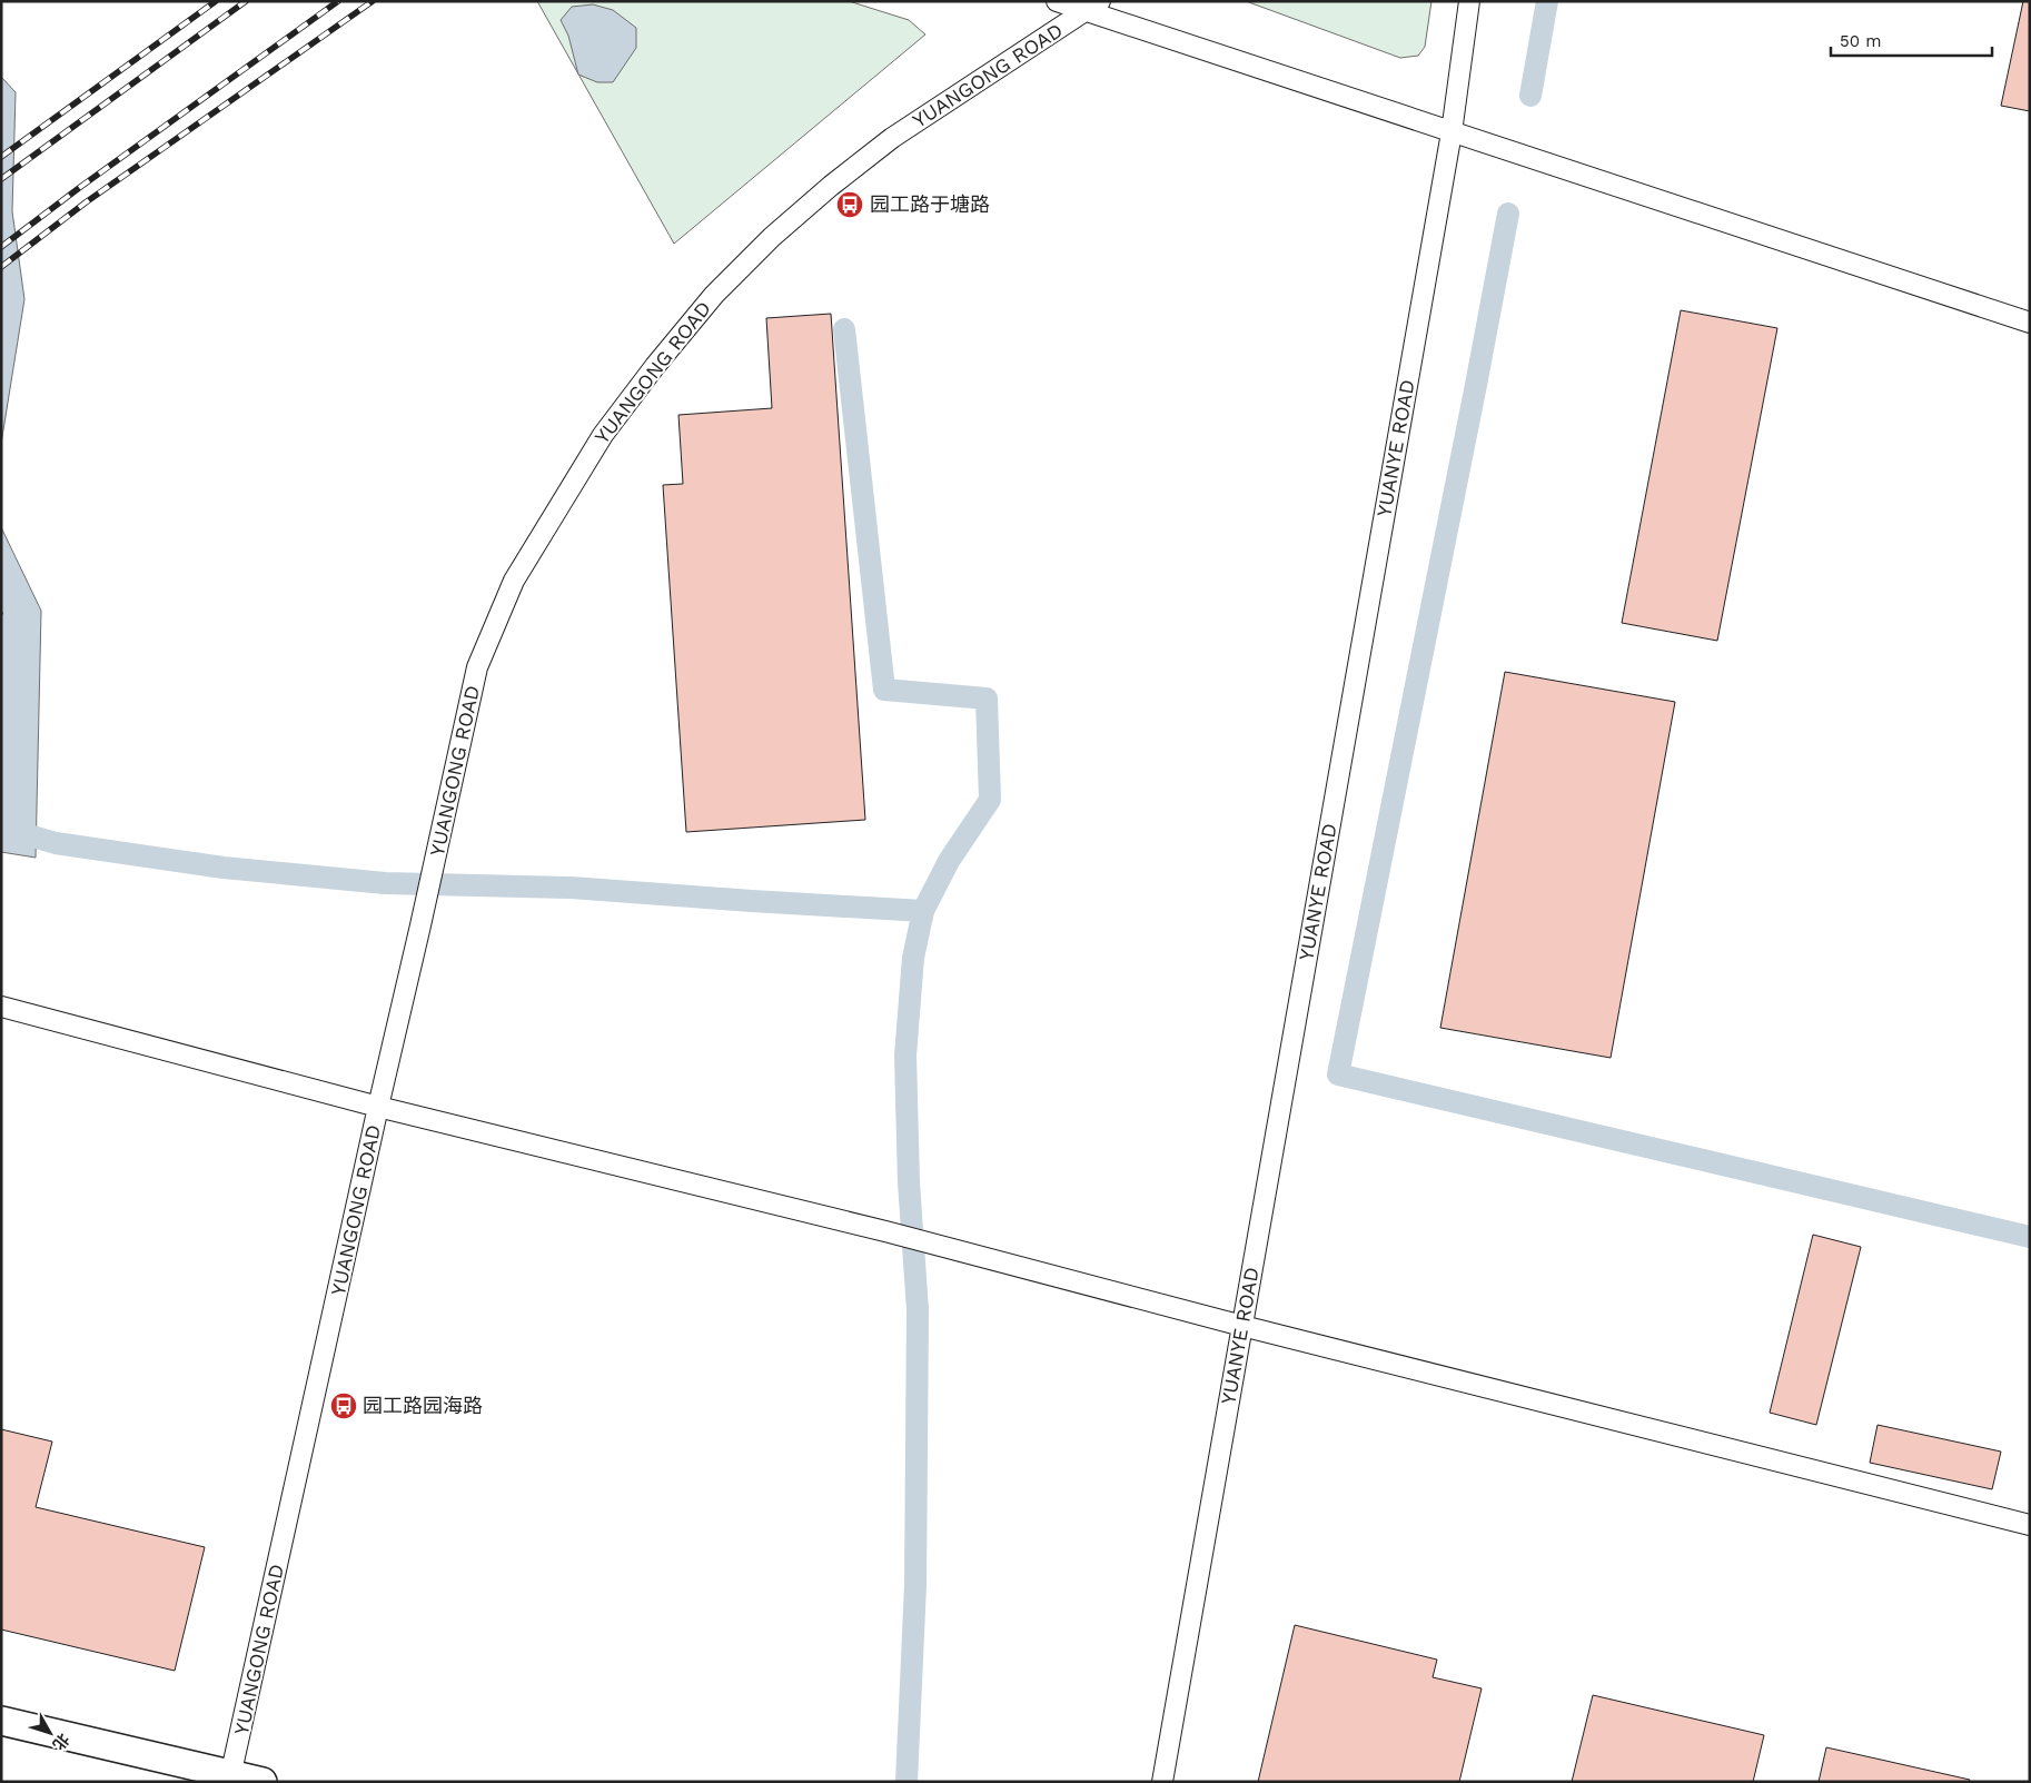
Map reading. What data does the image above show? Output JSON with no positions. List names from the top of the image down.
{
  "streets": {
    "street": ["YUANGONG ROAD", "YUANYE ROAD"]
  },
  "places": {
    "bus stop": ["园工路于塘路", "园工路园海路"]
  },
  "scale_bar": "50 m",
  "north": "bottom right"
}
